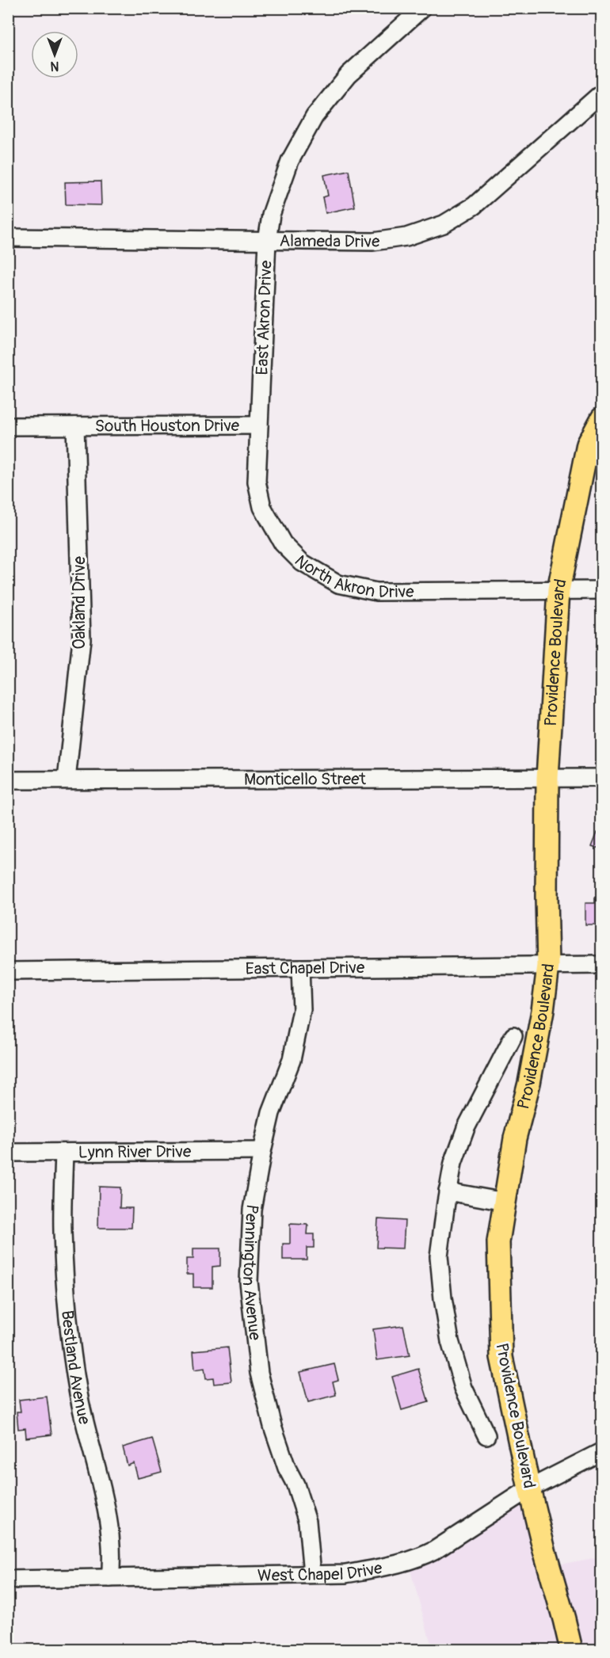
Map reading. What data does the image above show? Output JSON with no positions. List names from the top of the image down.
{
  "streets": {
    "main road": ["Providence Boulevard"],
    "street": [
      "Alameda Drive",
      "East Akron Drive",
      "South Houston Drive",
      "North Akron Drive",
      "Oakland Drive",
      "Monticello Street",
      "East Chapel Drive",
      "Lynn River Drive",
      "Pennington Avenue",
      "Bestland Avenue",
      "West Chapel Drive"
    ]
  },
  "crossings": [
    ["Alameda Drive", "East Akron Drive"],
    ["East Akron Drive", "South Houston Drive"],
    ["East Akron Drive", "North Akron Drive"],
    ["South Houston Drive", "North Akron Drive"],
    ["South Houston Drive", "Oakland Drive"],
    ["North Akron Drive", "Providence Boulevard"],
    ["Oakland Drive", "Monticello Street"],
    ["Providence Boulevard", "Monticello Street"],
    ["Providence Boulevard", "East Chapel Drive"],
    ["Providence Boulevard", "West Chapel Drive"],
    ["East Chapel Drive", "Pennington Avenue"],
    ["Lynn River Drive", "Pennington Avenue"],
    ["Lynn River Drive", "Bestland Avenue"],
    ["Pennington Avenue", "West Chapel Drive"],
    ["Bestland Avenue", "West Chapel Drive"]
  ],
  "north": "bottom"
}
